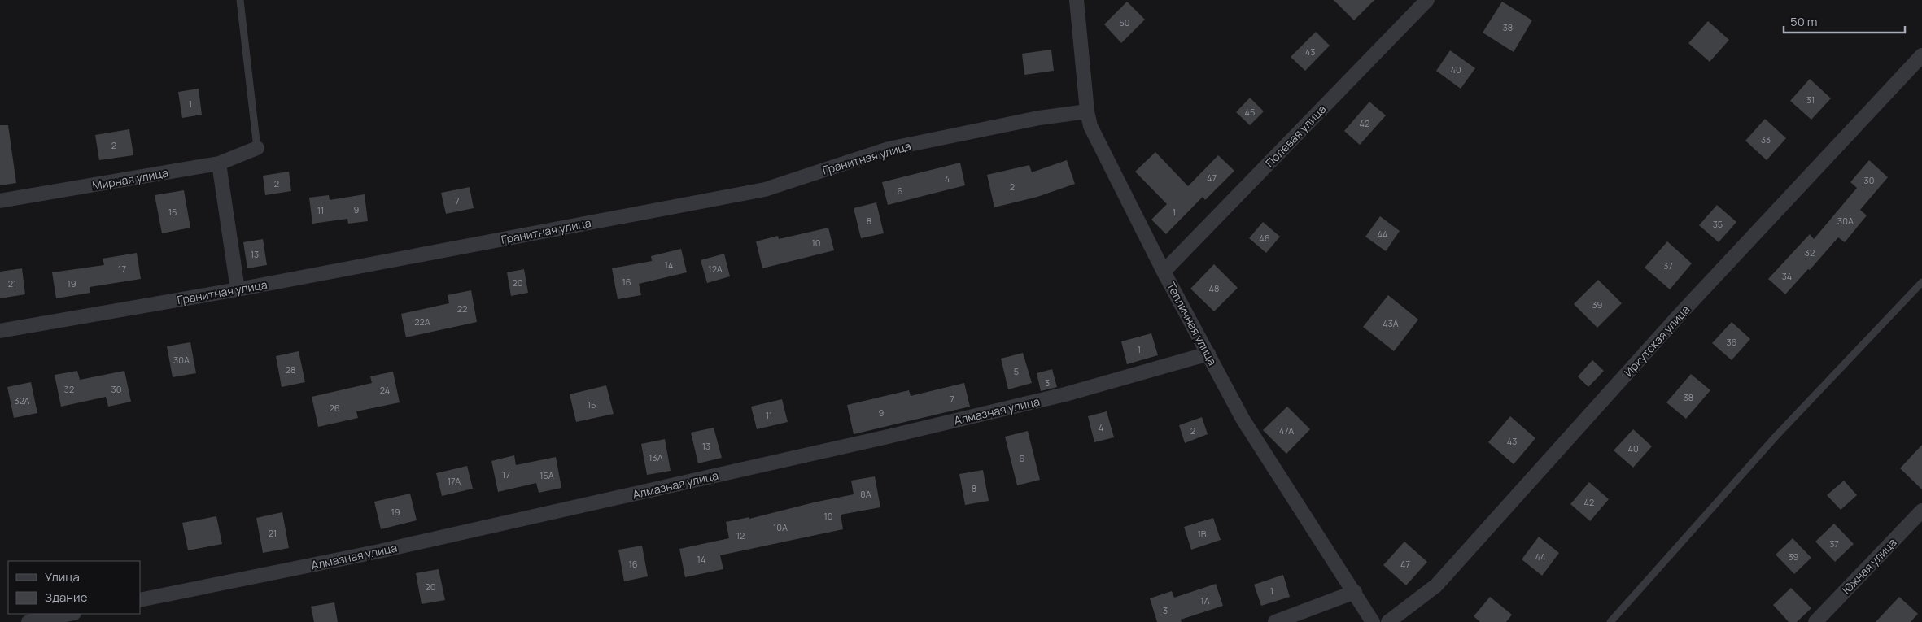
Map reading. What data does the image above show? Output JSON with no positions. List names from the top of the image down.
{
  "streets": {
    "street": [
      "Полевая улица",
      "Гранитная улица",
      "Мирная улица",
      "Тепличная улица",
      "Иркутская улица",
      "Алмазная улица",
      "Южная улица"
    ]
  },
  "crossings": [
    ["Полевая улица", "Тепличная улица"],
    ["Гранитная улица", "Тепличная улица"],
    ["Тепличная улица", "Алмазная улица"]
  ],
  "house_numbers": [
    "50",
    "38",
    "43",
    "40",
    "31",
    "1",
    "45",
    "42",
    "33",
    "2",
    "47",
    "4",
    "30",
    "2",
    "2",
    "6",
    "7",
    "9",
    "11",
    "15",
    "1",
    "8",
    "30А",
    "35",
    "44",
    "46",
    "10",
    "32",
    "13",
    "14",
    "37",
    "17",
    "12А",
    "34",
    "16",
    "20",
    "21",
    "19",
    "48",
    "39",
    "22",
    "22А",
    "43А",
    "36",
    "1",
    "30А",
    "28",
    "5",
    "3",
    "32",
    "30",
    "24",
    "38",
    "7",
    "32А",
    "15",
    "26",
    "9",
    "11",
    "4",
    "2",
    "47А",
    "43",
    "13",
    "40",
    "13А",
    "6",
    "17",
    "15А",
    "17А",
    "8",
    "8А",
    "42",
    "19",
    "10",
    "10А",
    "21",
    "1В",
    "12",
    "37",
    "44",
    "39",
    "14",
    "16",
    "47",
    "20",
    "1",
    "1А",
    "3"
  ],
  "legend": ["Улица", "Здание"],
  "scale_bar": "50 m"
}
